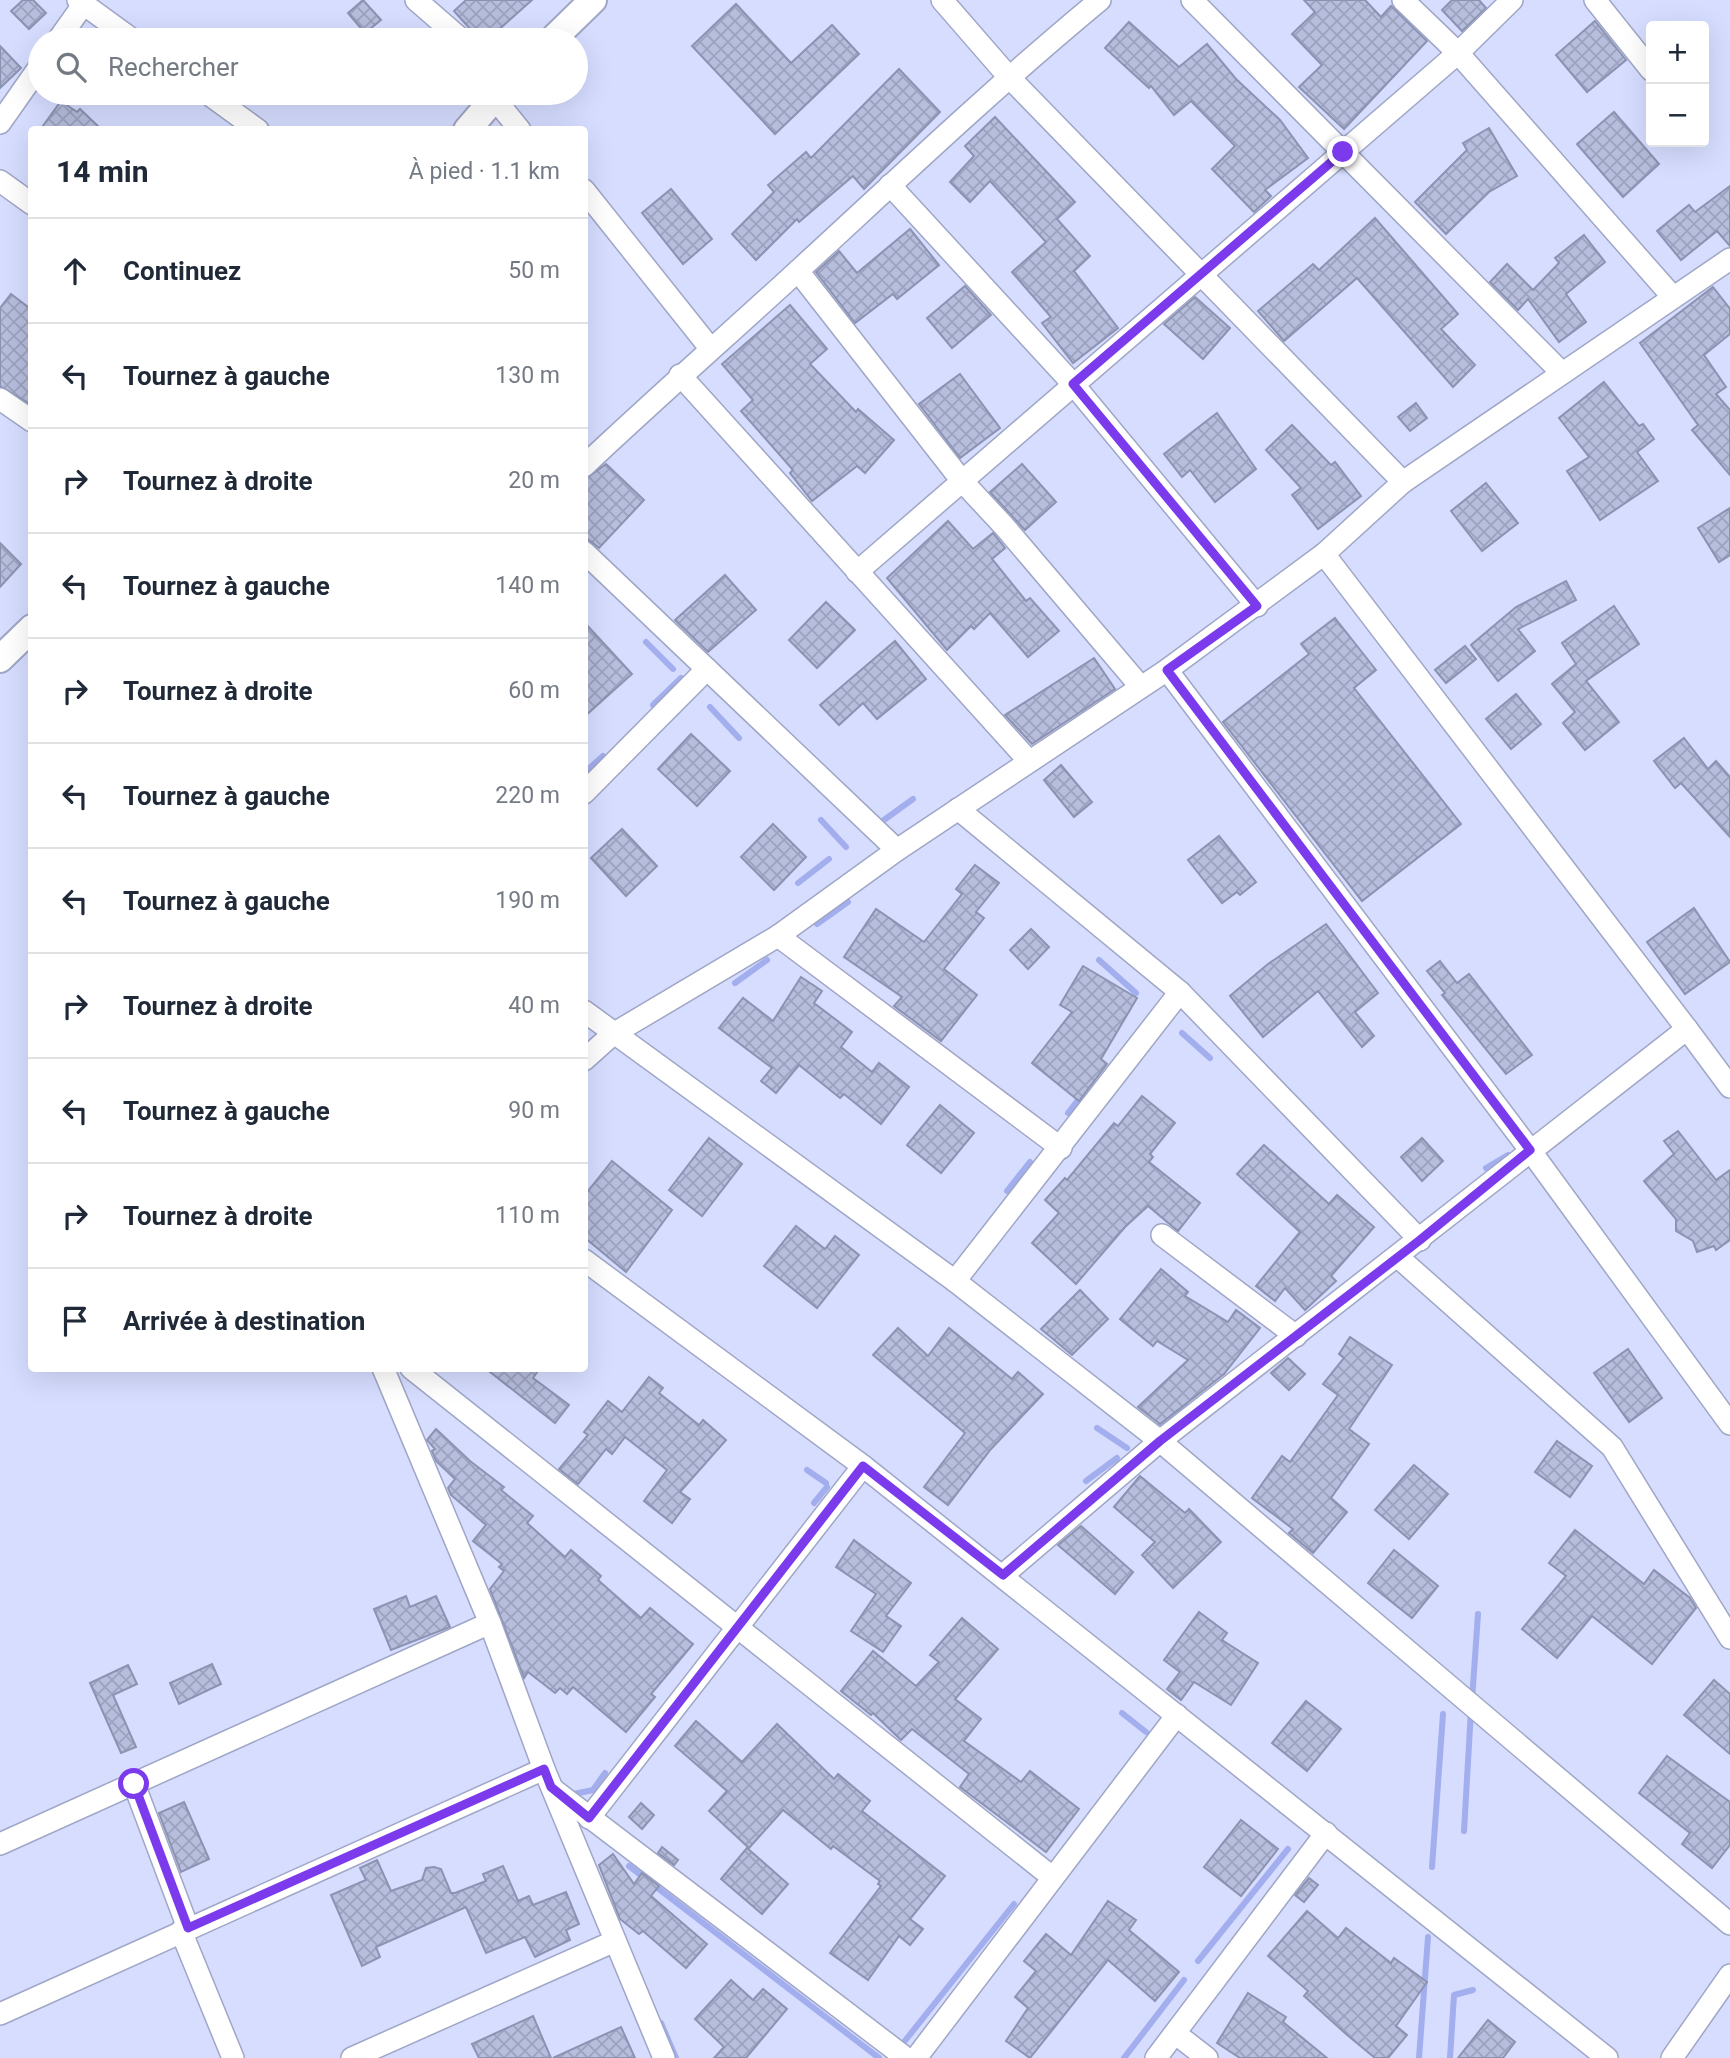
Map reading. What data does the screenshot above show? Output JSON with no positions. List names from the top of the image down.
{
  "page": {
    "map_buttons": ["+", "−"],
    "search": "Rechercher",
    "heading": ["14 min", "À pied · 1.1 km"],
    "list": [
      ["Continuez", "50 m"],
      ["Tournez à gauche", "130 m"],
      ["Tournez à droite", "20 m"],
      ["Tournez à gauche", "140 m"],
      ["Tournez à droite", "60 m"],
      ["Tournez à gauche", "220 m"],
      ["Tournez à gauche", "190 m"],
      ["Tournez à droite", "40 m"],
      ["Tournez à gauche", "90 m"],
      ["Tournez à droite", "110 m"],
      "Arrivée à destination"
    ]
  }
}
